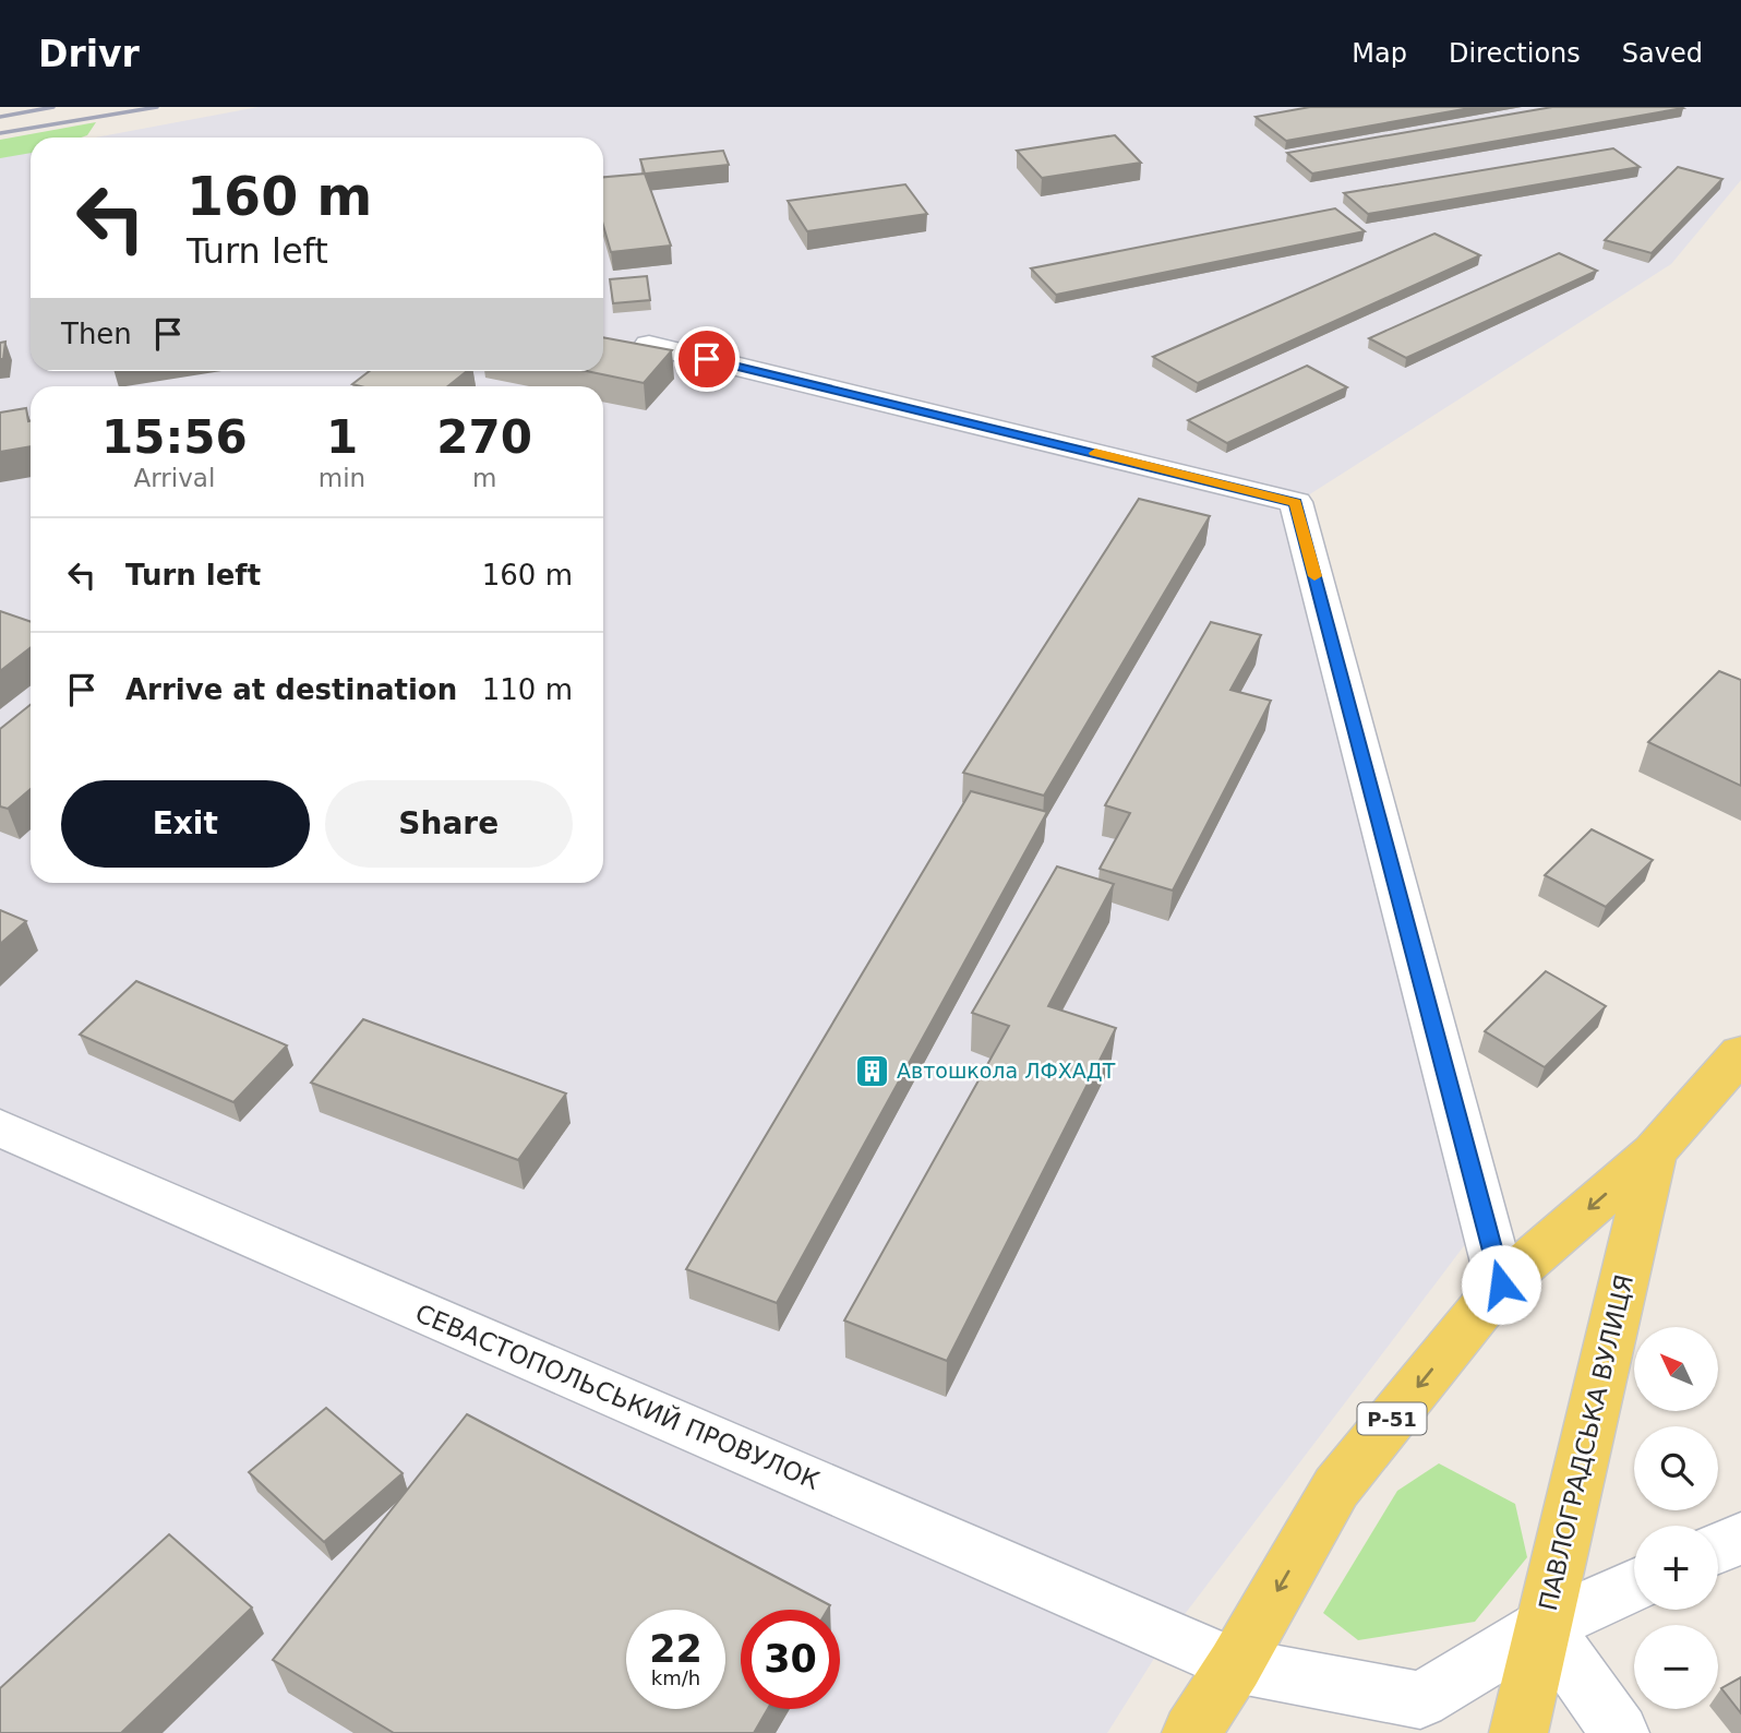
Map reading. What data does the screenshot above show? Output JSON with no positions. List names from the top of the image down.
{
  "streets": {
    "main road": ["Р-51", "ПАВЛОГРАДСЬКА ВУЛИЦЯ"],
    "street": ["СЕВАСТОПОЛЬСЬКИЙ ПРОВУЛОК"]
  },
  "crossings": [
    ["СЕВАСТОПОЛЬСЬКИЙ ПРОВУЛОК", "ПАВЛОГРАДСЬКА ВУЛИЦЯ"]
  ],
  "one_way": ["ПАВЛОГРАДСЬКА ВУЛИЦЯ"],
  "places": {
    "building": ["Автошкола ЛФХАДТ"]
  },
  "north": "top left",
  "page": {
    "header": "Drivr",
    "nav": ["Map", "Directions", "Saved"],
    "turn": ["160 m", "Turn left"],
    "then": "Then",
    "eta": [
      "15:56",
      "Arrival",
      "1",
      "min",
      "270",
      "m"
    ],
    "list": [
      {
        "name": "Turn left",
        "value": "160 m"
      },
      {
        "name": "Arrive at destination",
        "value": "110 m"
      }
    ],
    "buttons": ["Exit", "Share"],
    "map_buttons": ["+", "−"],
    "speed": "22 km/h",
    "limit": "30"
  }
}
